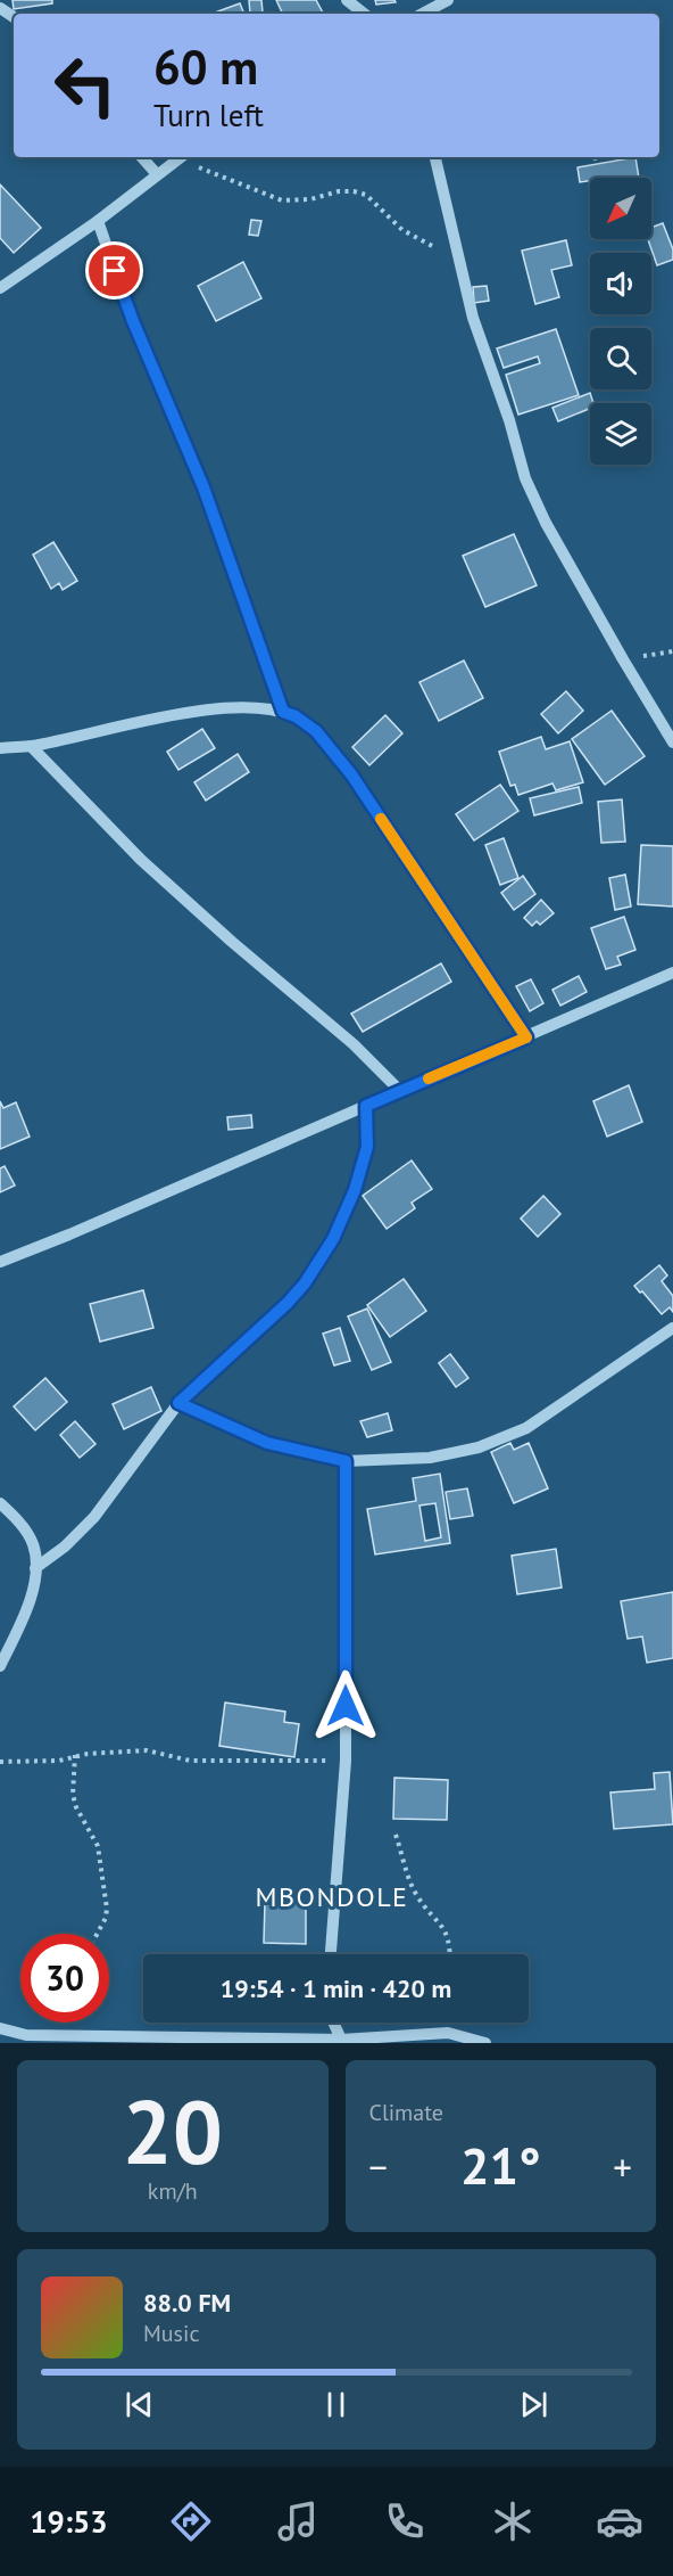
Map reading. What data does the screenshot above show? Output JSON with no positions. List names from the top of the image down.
{
  "districts": ["MBONDOLE"],
  "north": "bottom left",
  "page": {
    "turn": ["60 m", "Turn left"],
    "limit": "30",
    "trip": "19:54 · 1 min · 420 m",
    "tile": [
      ["20", "km/h"],
      "Climate"
    ],
    "heat": ["−", "21°", "+"],
    "song": ["88.0 FM", "Music"],
    "tabs": "19:53"
  }
}
